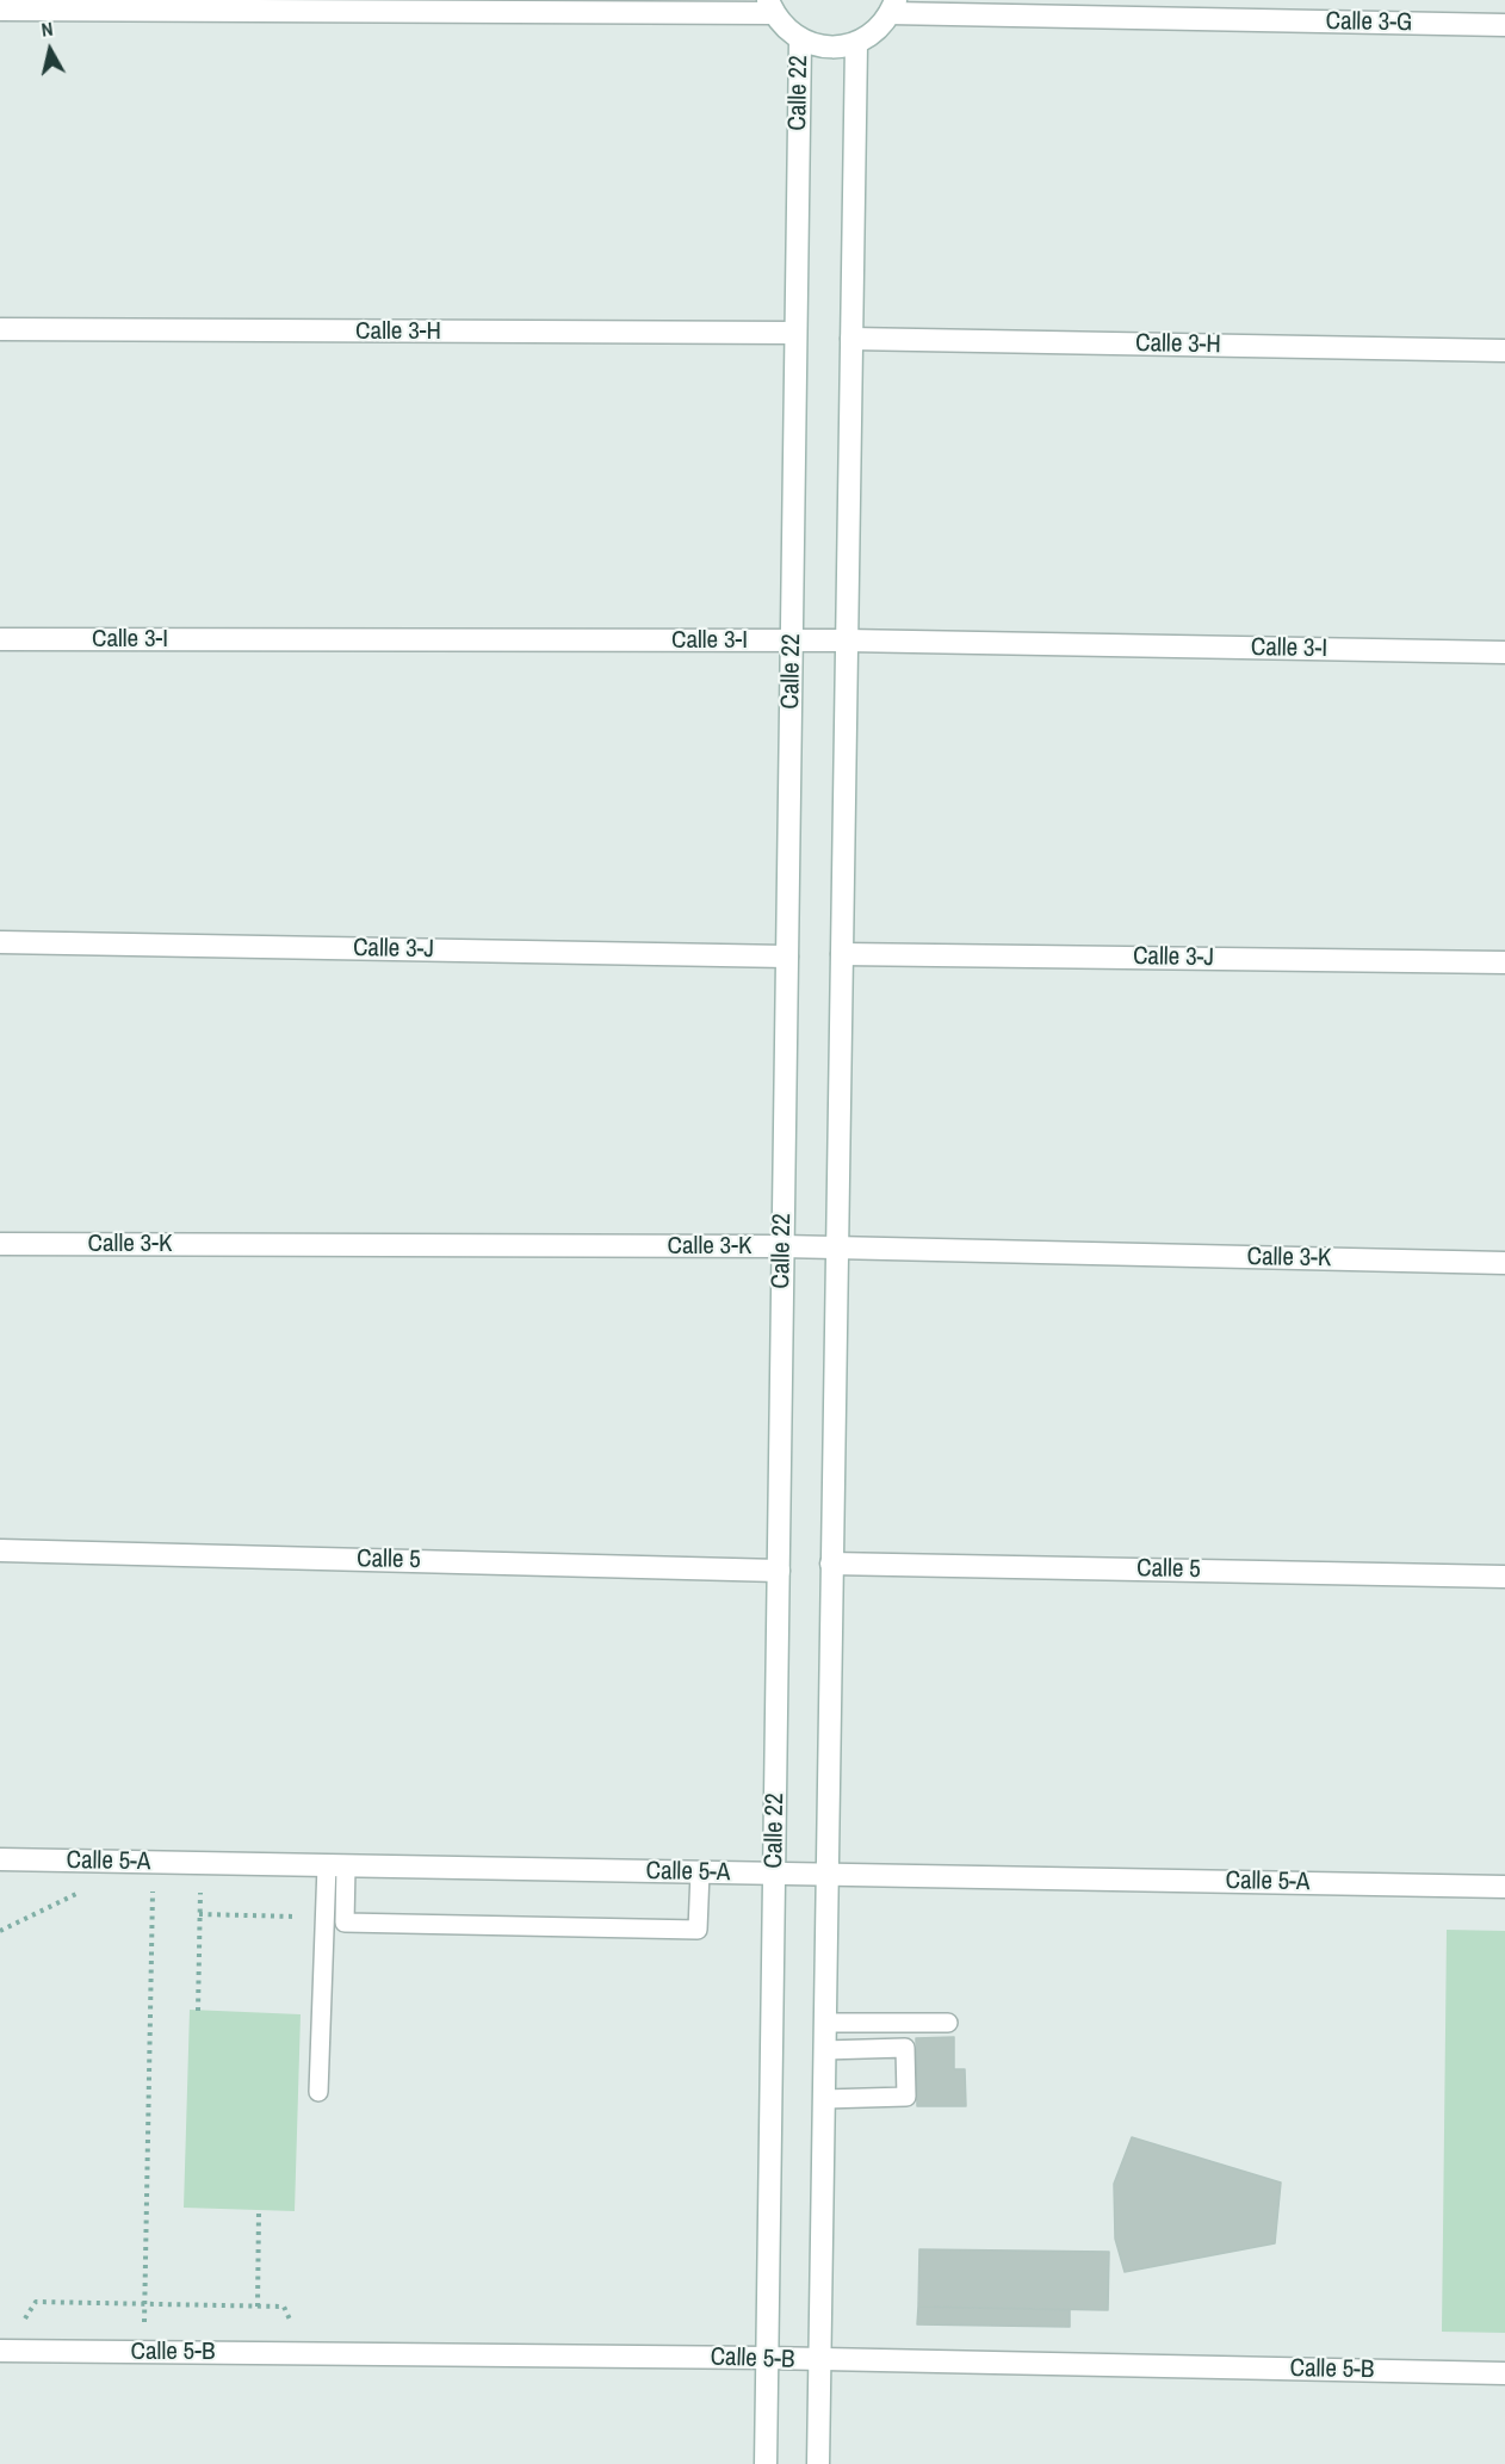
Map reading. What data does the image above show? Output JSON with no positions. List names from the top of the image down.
{
  "streets": {
    "street": [
      "Calle 3-G",
      "Calle 22",
      "Calle 3-H",
      "Calle 3-I",
      "Calle 3-J",
      "Calle 3-K",
      "Calle 5",
      "Calle 5-A",
      "Calle 5-B"
    ]
  },
  "crossings": [
    ["Calle 22", "Calle 3-H"],
    ["Calle 22", "Calle 3-I"],
    ["Calle 22", "Calle 3-J"],
    ["Calle 22", "Calle 3-K"],
    ["Calle 22", "Calle 5"],
    ["Calle 22", "Calle 5-A"],
    ["Calle 22", "Calle 5-B"]
  ],
  "north": "top"
}
